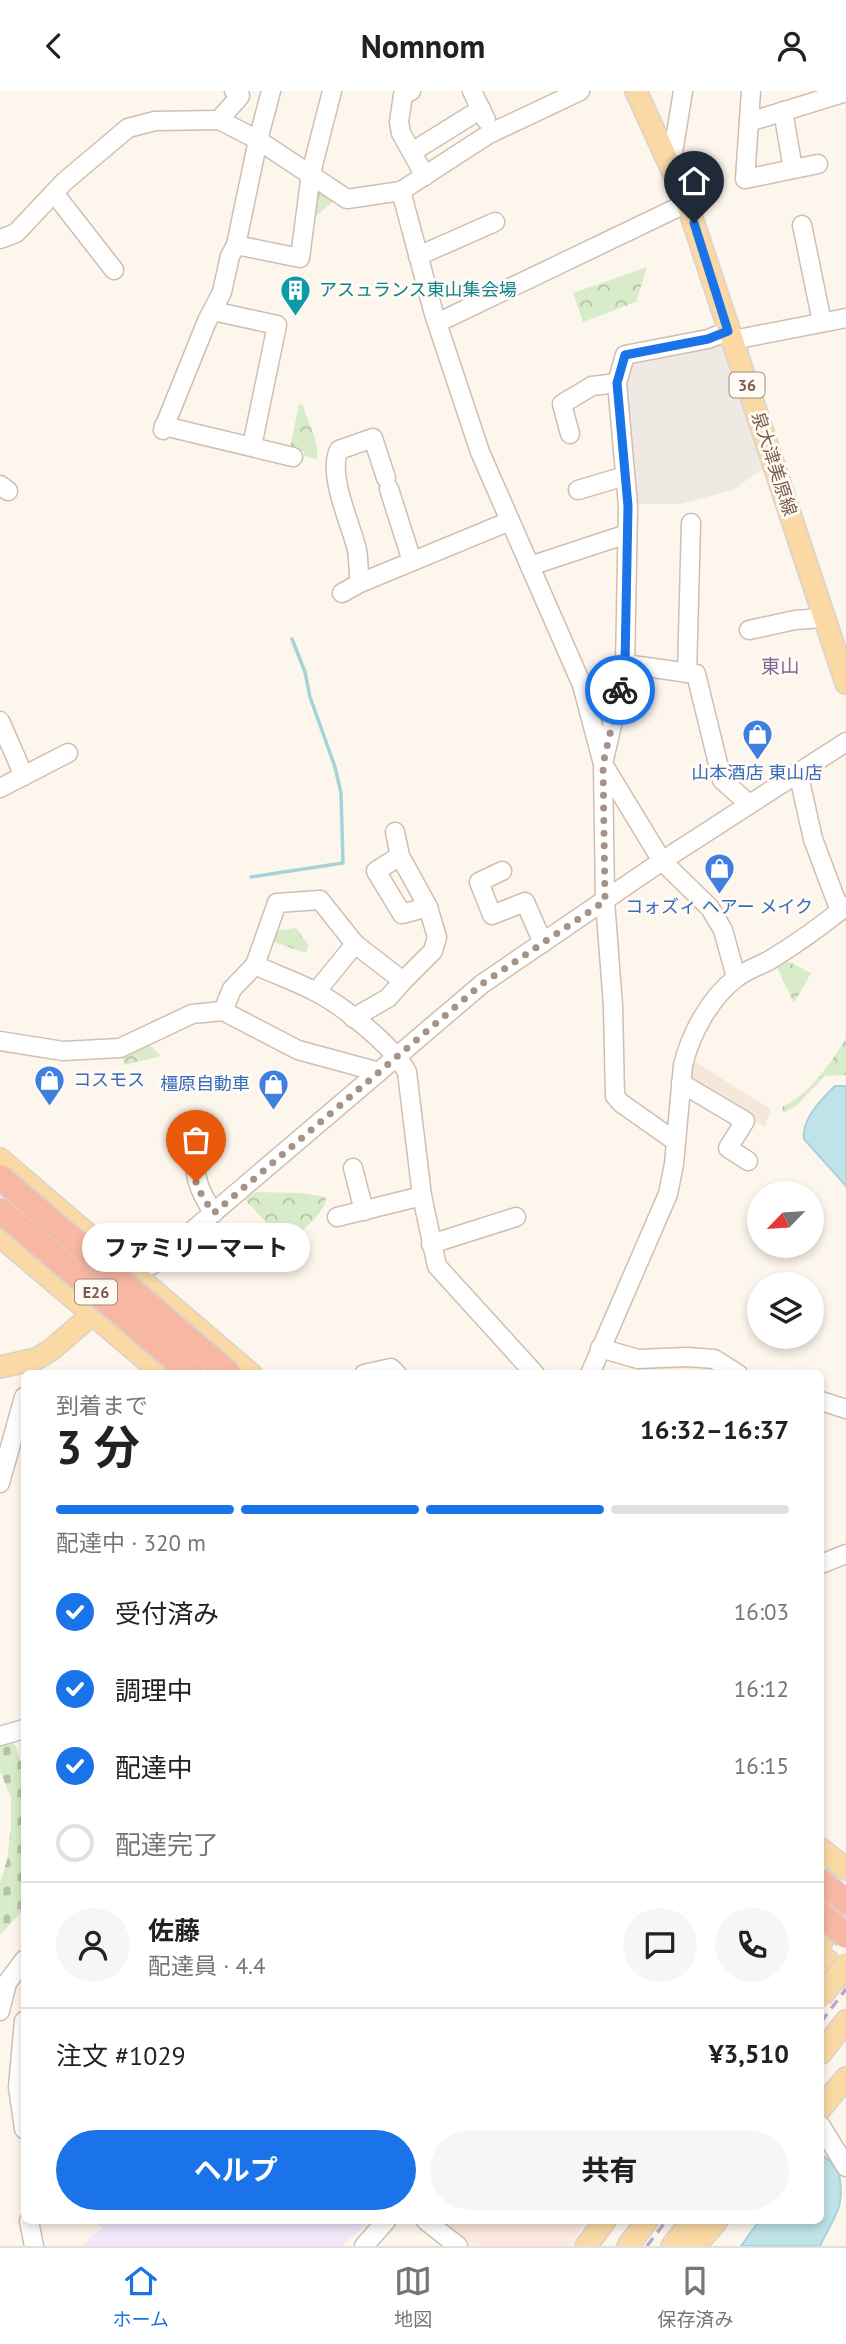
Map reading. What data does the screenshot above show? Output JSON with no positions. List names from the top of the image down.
{
  "streets": {
    "highway": ["E26"],
    "main road": ["36", "泉大津美原線"]
  },
  "districts": ["東山"],
  "places": {
    "building": ["アスュランス東山集会場"],
    "shop": [
      "山本酒店 東山店",
      "コォズィ ヘアー メイク",
      "コスモス",
      "橿原自動車"
    ],
    "other": ["ファミリーマート"]
  },
  "north": "bottom left",
  "page": {
    "header": "Nomnom",
    "bubble": "ファミリーマート",
    "heading": ["3 分", "到着まで", "16:32–16:37"],
    "panel": [
      "佐藤",
      "配達員 · 4.4",
      "注文 #1029",
      "¥3,510"
    ],
    "bar": "配達中 · 320 m",
    "list": [
      ["受付済み", "16:03"],
      ["調理中", "16:12"],
      ["配達中", "16:15"],
      "配達完了"
    ],
    "buttons": ["ヘルプ", "共有"],
    "tabs": ["ホーム", "地図", "保存済み"]
  }
}
